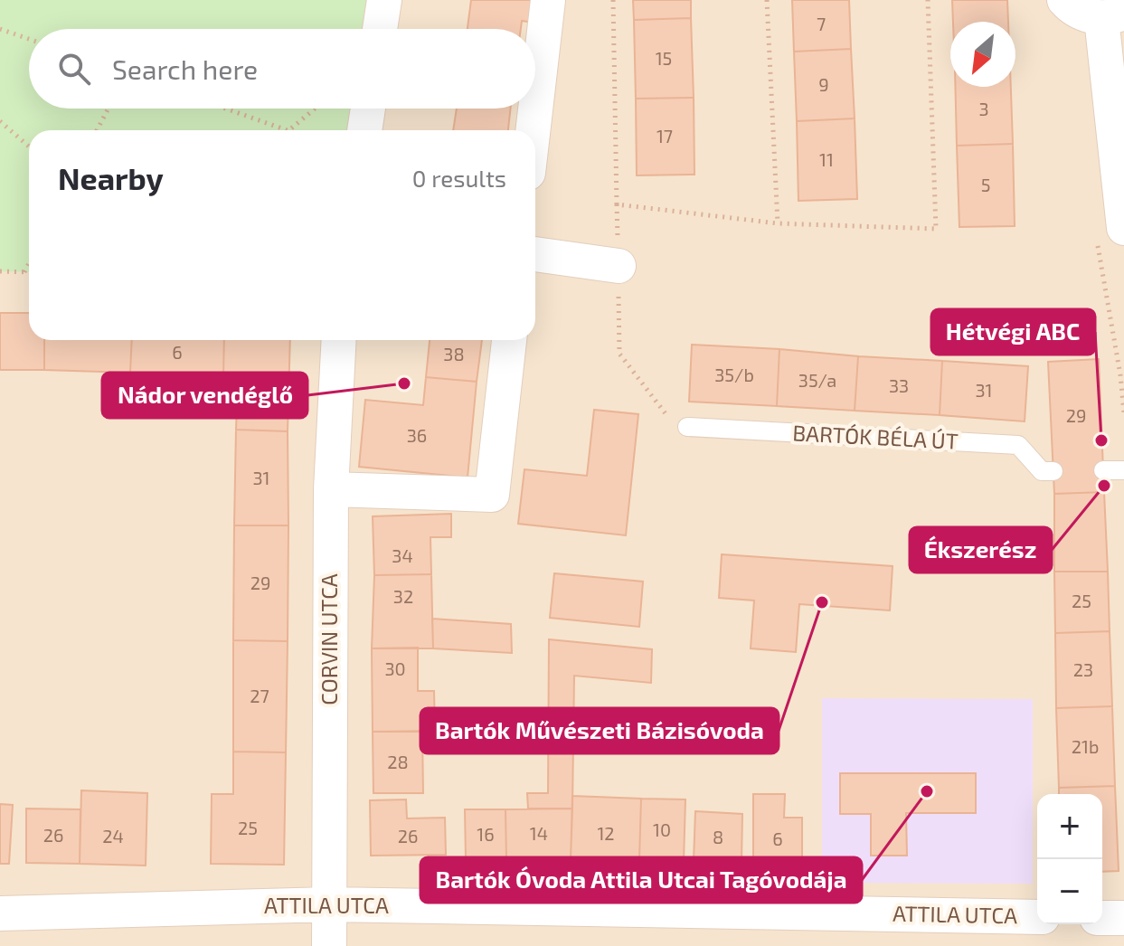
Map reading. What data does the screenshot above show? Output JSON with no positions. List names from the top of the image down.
{
  "streets": {
    "street": ["CORVIN UTCA", "ATTILA UTCA"],
    "lane": ["BARTÓK BÉLA ÚT"]
  },
  "crossings": [
    ["CORVIN UTCA", "ATTILA UTCA"]
  ],
  "places": [
    "Nádor vendéglő",
    "Hétvégi ABC",
    "Ékszerész",
    "Bartók Művészeti Bázisóvoda",
    "Bartók Óvoda Attila Utcai Tagóvodája"
  ],
  "house_numbers": [
    "7",
    "15",
    "9",
    "3",
    "17",
    "11",
    "5",
    "6",
    "38",
    "35/b",
    "35/a",
    "33",
    "31",
    "29",
    "36",
    "31",
    "34",
    "29",
    "32",
    "25",
    "30",
    "23",
    "27",
    "21b",
    "28",
    "25",
    "10",
    "14",
    "12",
    "16",
    "26",
    "24",
    "26",
    "8",
    "6"
  ],
  "north": "bottom left",
  "page": {
    "search": "Search here",
    "heading": ["Nearby", "0 results"],
    "map_buttons": ["+", "−"]
  }
}
